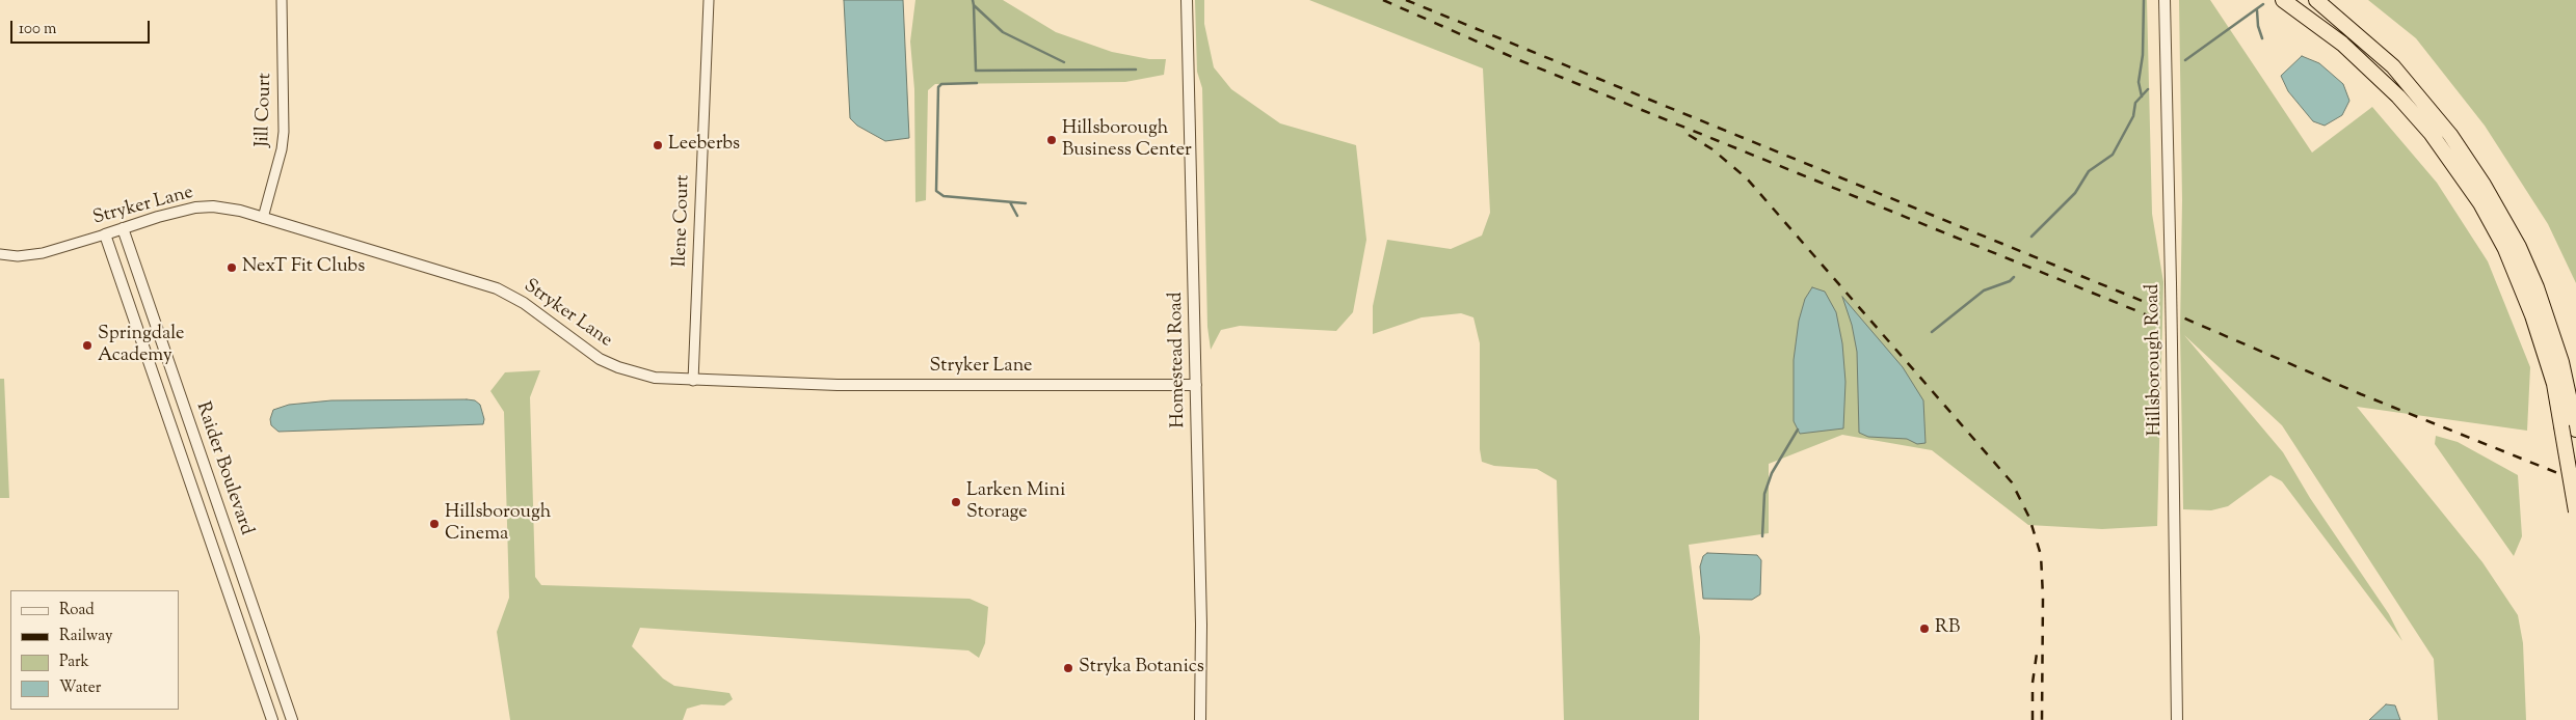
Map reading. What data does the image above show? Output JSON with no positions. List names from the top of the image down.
{
  "streets": {
    "street": [
      "Jill Court",
      "Stryker Lane",
      "Ilene Court",
      "Homestead Road",
      "Hillsborough Road",
      "Raider Boulevard"
    ]
  },
  "crossings": [
    ["Jill Court", "Stryker Lane"],
    ["Stryker Lane", "Ilene Court"],
    ["Stryker Lane", "Homestead Road"],
    ["Stryker Lane", "Raider Boulevard"]
  ],
  "places": [
    "Hillsborough Business Center",
    "Leeberbs",
    "NexT Fit Clubs",
    "Springdale Academy",
    "Larken Mini Storage",
    "Hillsborough Cinema",
    "RB",
    "Stryka Botanics"
  ],
  "legend": [
    "Road",
    "Railway",
    "Park",
    "Water"
  ],
  "scale_bar": "100 m"
}
